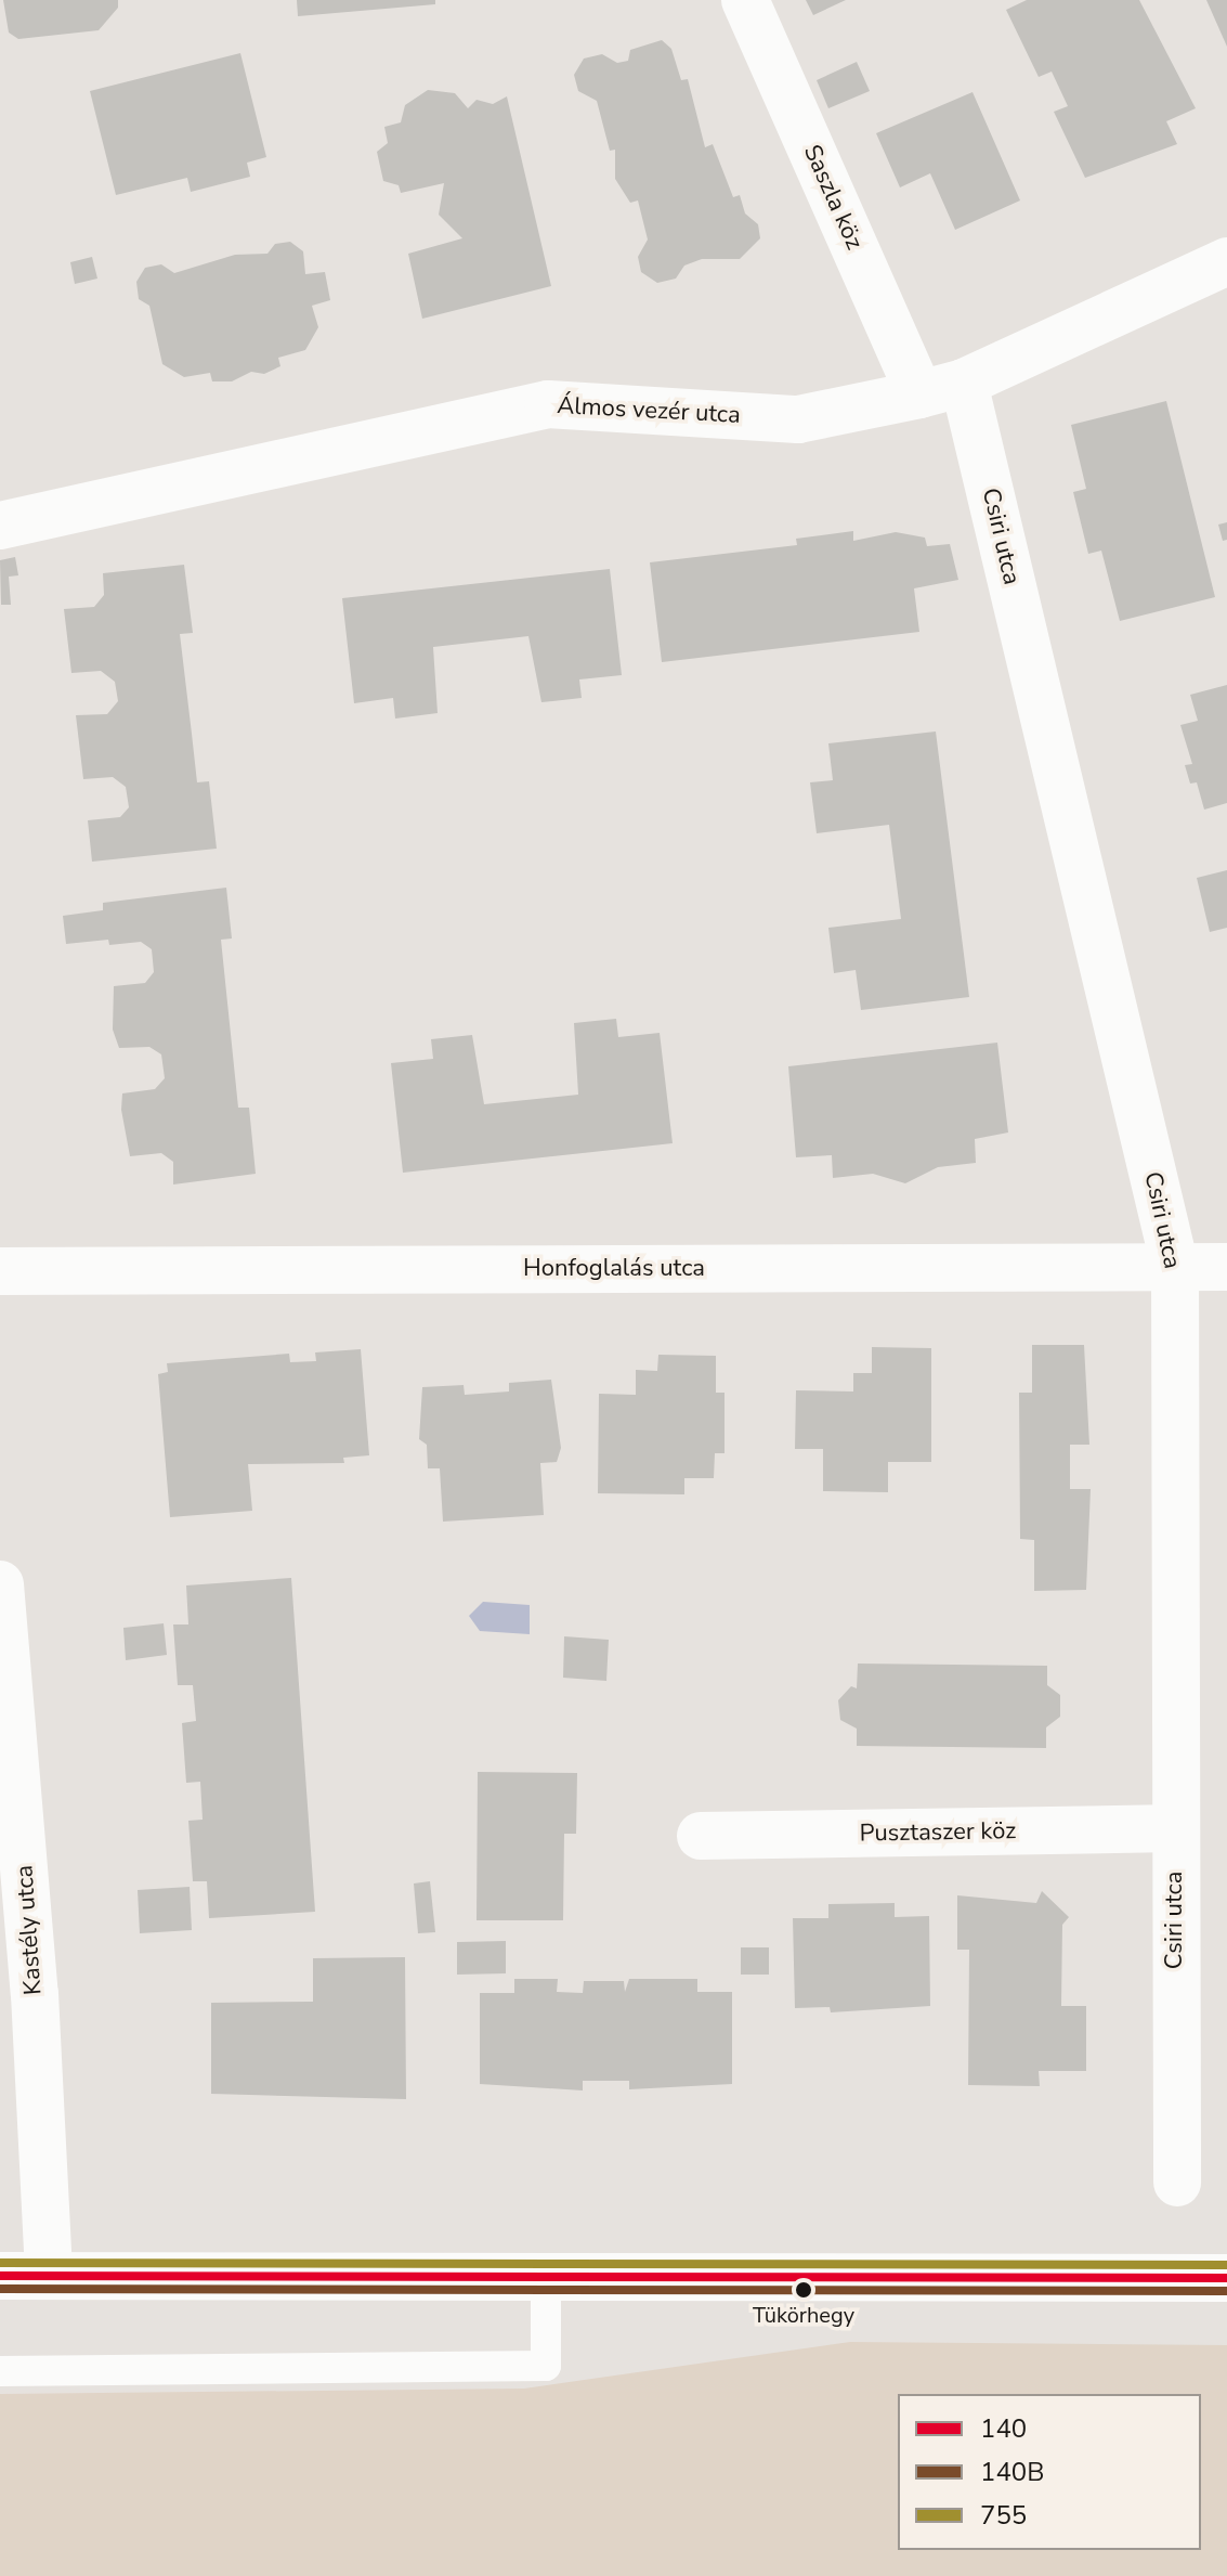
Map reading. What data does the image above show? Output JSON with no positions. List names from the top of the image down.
{
  "streets": {
    "street": [
      "Saszla köz",
      "Álmos vezér utca",
      "Csiri utca",
      "Honfoglalás utca",
      "Pusztaszer köz",
      "Kastély utca"
    ]
  },
  "crossings": [
    ["Saszla köz", "Álmos vezér utca"],
    ["Saszla köz", "Csiri utca"],
    ["Álmos vezér utca", "Csiri utca"],
    ["Csiri utca", "Honfoglalás utca"],
    ["Csiri utca", "Pusztaszer köz"]
  ],
  "places": ["Tükörhegy"],
  "lines": ["transit line 755", "transit line 140", "transit line 140B"],
  "legend": ["140", "140B", "755"]
}
